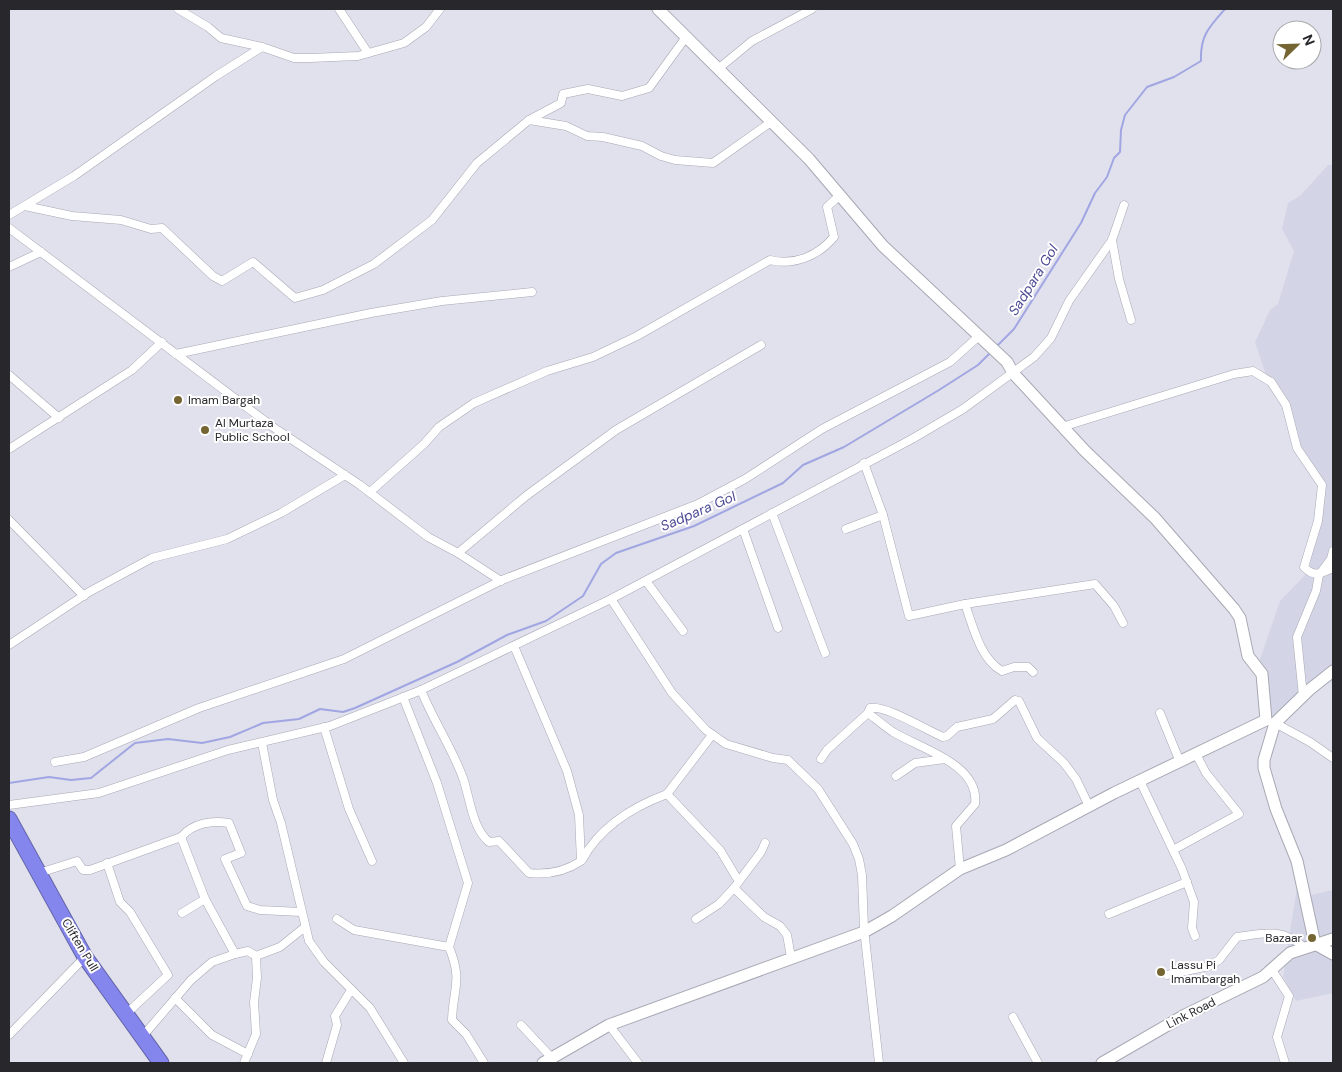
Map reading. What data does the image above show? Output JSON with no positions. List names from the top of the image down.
{
  "streets": {
    "highway": ["Cliften Pull"],
    "main road": ["Link Road"]
  },
  "water": ["Sadpara Gol"],
  "places": [
    "Imam Bargah",
    "Al Murtaza Public School",
    "Bazaar",
    "Lassu Pi Imambargah"
  ],
  "north": "top right"
}
